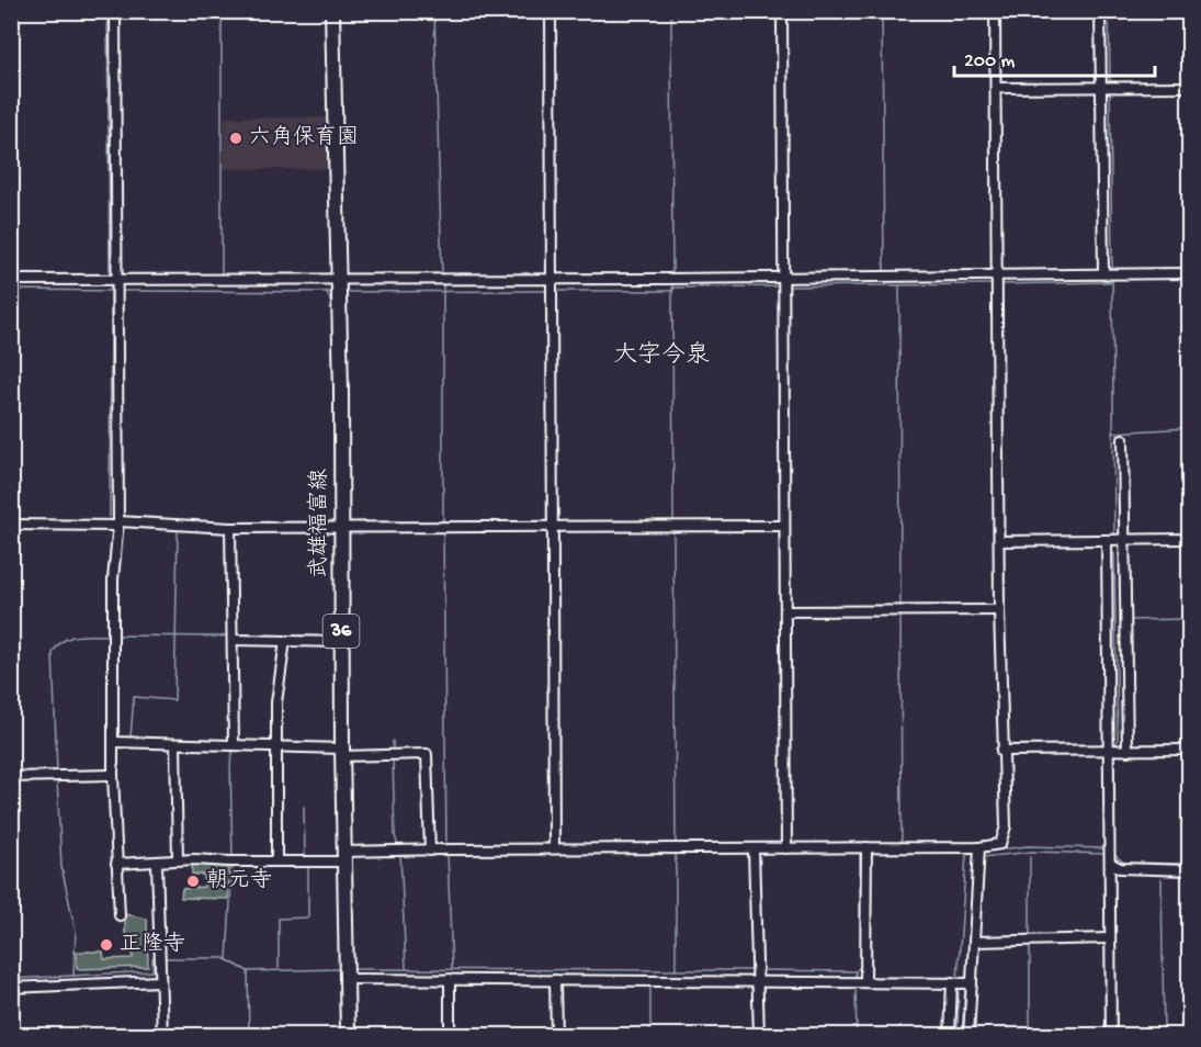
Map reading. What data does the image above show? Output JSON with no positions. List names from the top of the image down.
{
  "streets": {
    "main road": ["武雄福富線", "36"]
  },
  "districts": ["大字今泉"],
  "places": ["六角保育園", "朝元寺", "正隆寺"],
  "scale_bar": "200 m"
}
